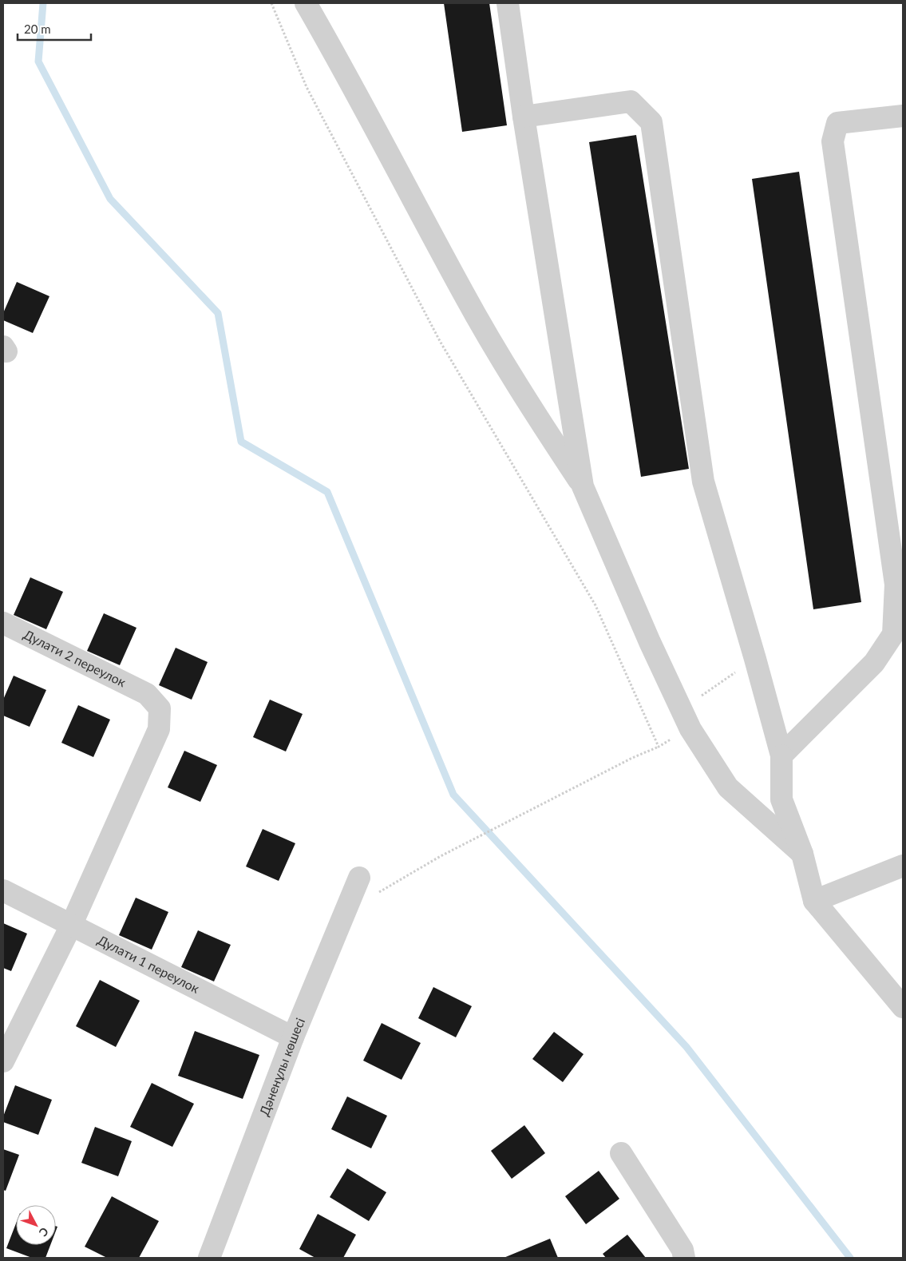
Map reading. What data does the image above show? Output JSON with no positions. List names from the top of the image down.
{
  "streets": {
    "street": ["Дулати 2 переулок", "Дулати 1 переулок", "Дәненұлы көшесі"]
  },
  "crossings": [
    ["Дулати 2 переулок", "Дулати 1 переулок"],
    ["Дулати 1 переулок", "Дәненұлы көшесі"]
  ],
  "scale_bar": "20 m",
  "north": "bottom right"
}
